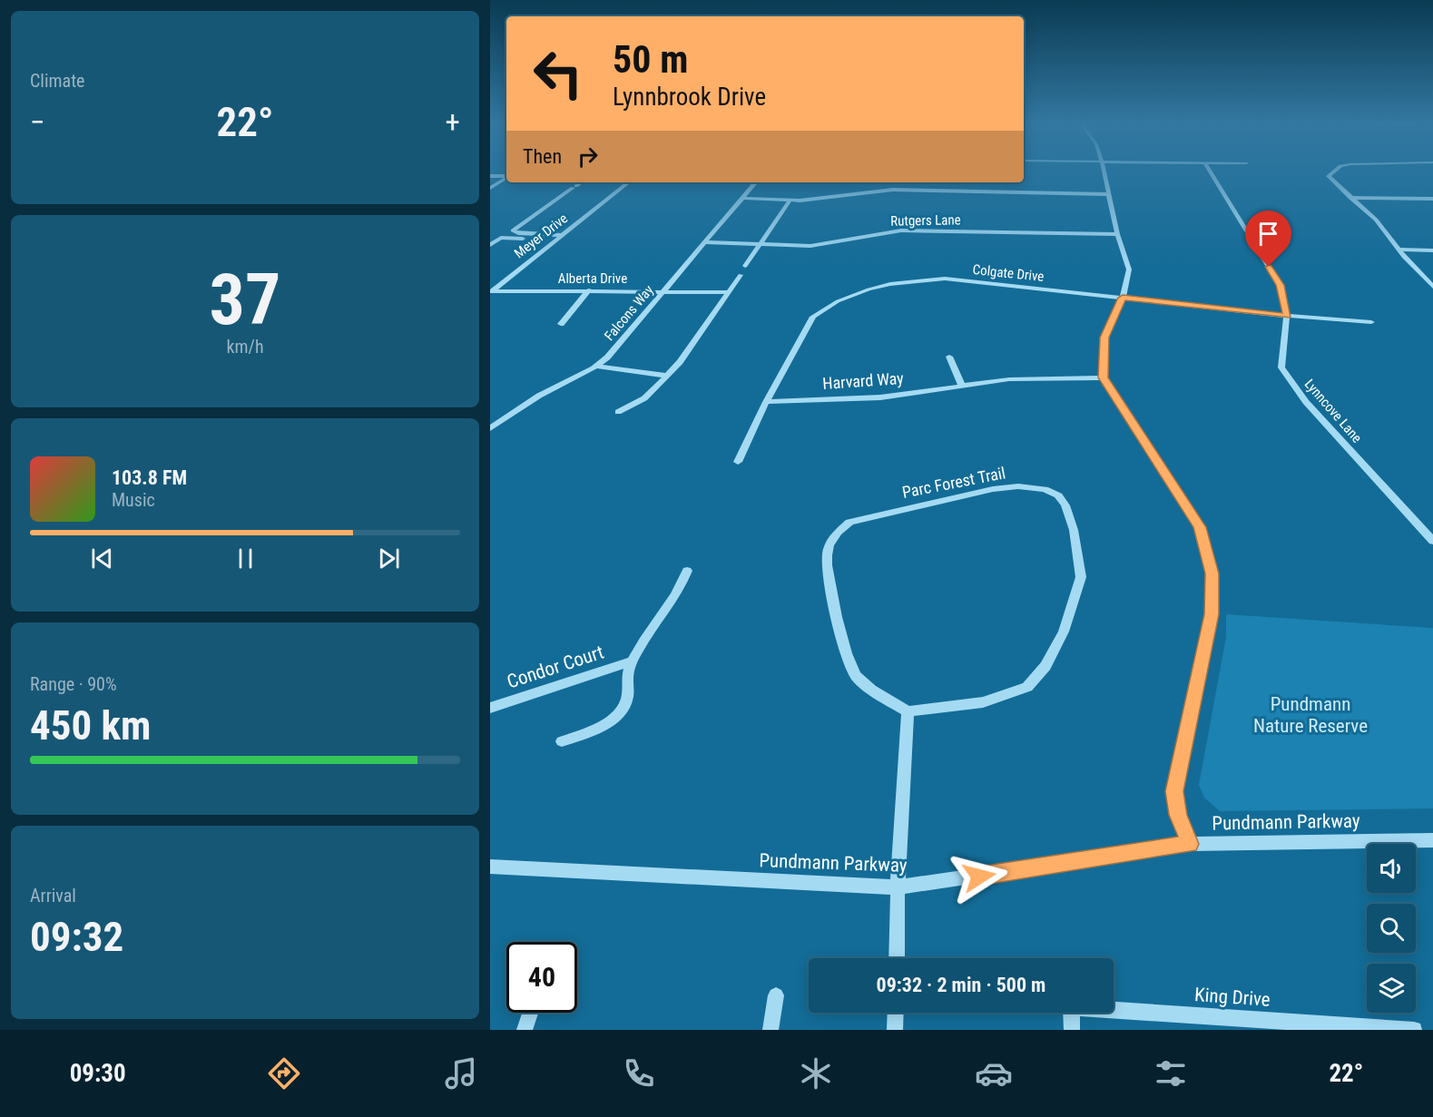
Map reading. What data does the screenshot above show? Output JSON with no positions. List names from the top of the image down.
{
  "streets": {
    "street": [
      "Rutgers Lane",
      "Meyer Drive",
      "Colgate Drive",
      "Alberta Drive",
      "Falcons Way",
      "Harvard Way",
      "Lynncove Lane",
      "Parc Forest Trail",
      "Condor Court",
      "Pundmann Parkway",
      "King Drive"
    ]
  },
  "crossings": [
    ["Rutgers Lane", "Falcons Way"],
    ["Meyer Drive", "Alberta Drive"],
    ["Colgate Drive", "Harvard Way"],
    ["Colgate Drive", "Lynncove Lane"],
    ["Alberta Drive", "Falcons Way"]
  ],
  "parks": ["Pundmann Nature Reserve"],
  "page": {
    "tile": [
      "Climate",
      ["37", "km/h"],
      ["Range · 90%", "450 km"],
      ["Arrival", "09:32"]
    ],
    "turn": ["50 m", "Lynnbrook Drive"],
    "heat": ["−", "22°", "+"],
    "then": "Then",
    "song": ["103.8 FM", "Music"],
    "limit": "40",
    "trip": "09:32 · 2 min · 500 m",
    "tabs": ["09:30", "22°"]
  }
}
